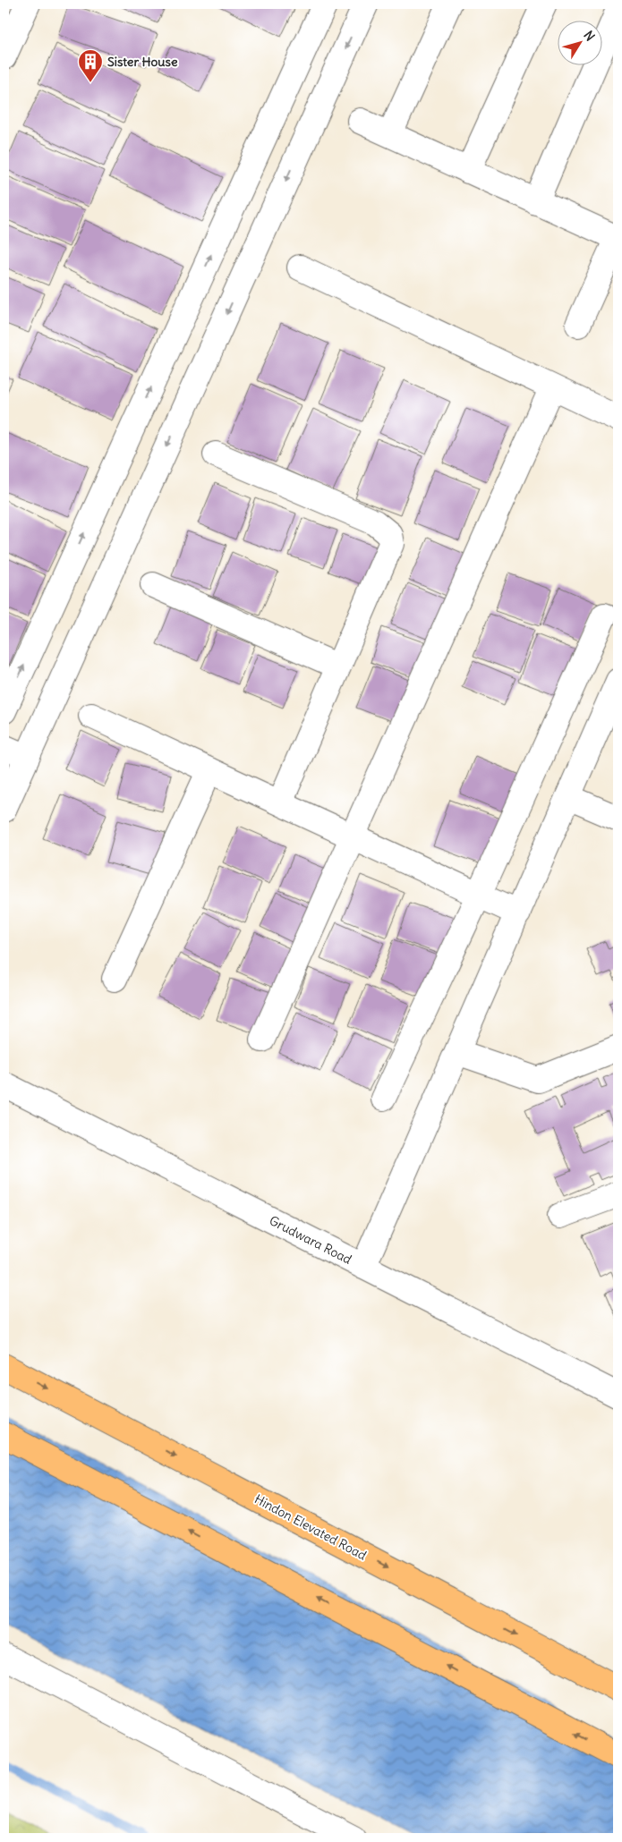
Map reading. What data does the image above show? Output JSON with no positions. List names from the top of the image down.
{
  "streets": {
    "highway": ["Hindon Elevated Road"],
    "street": ["Grudwara Road"]
  },
  "places": {
    "building": ["Sister House"]
  },
  "north": "top right"
}
